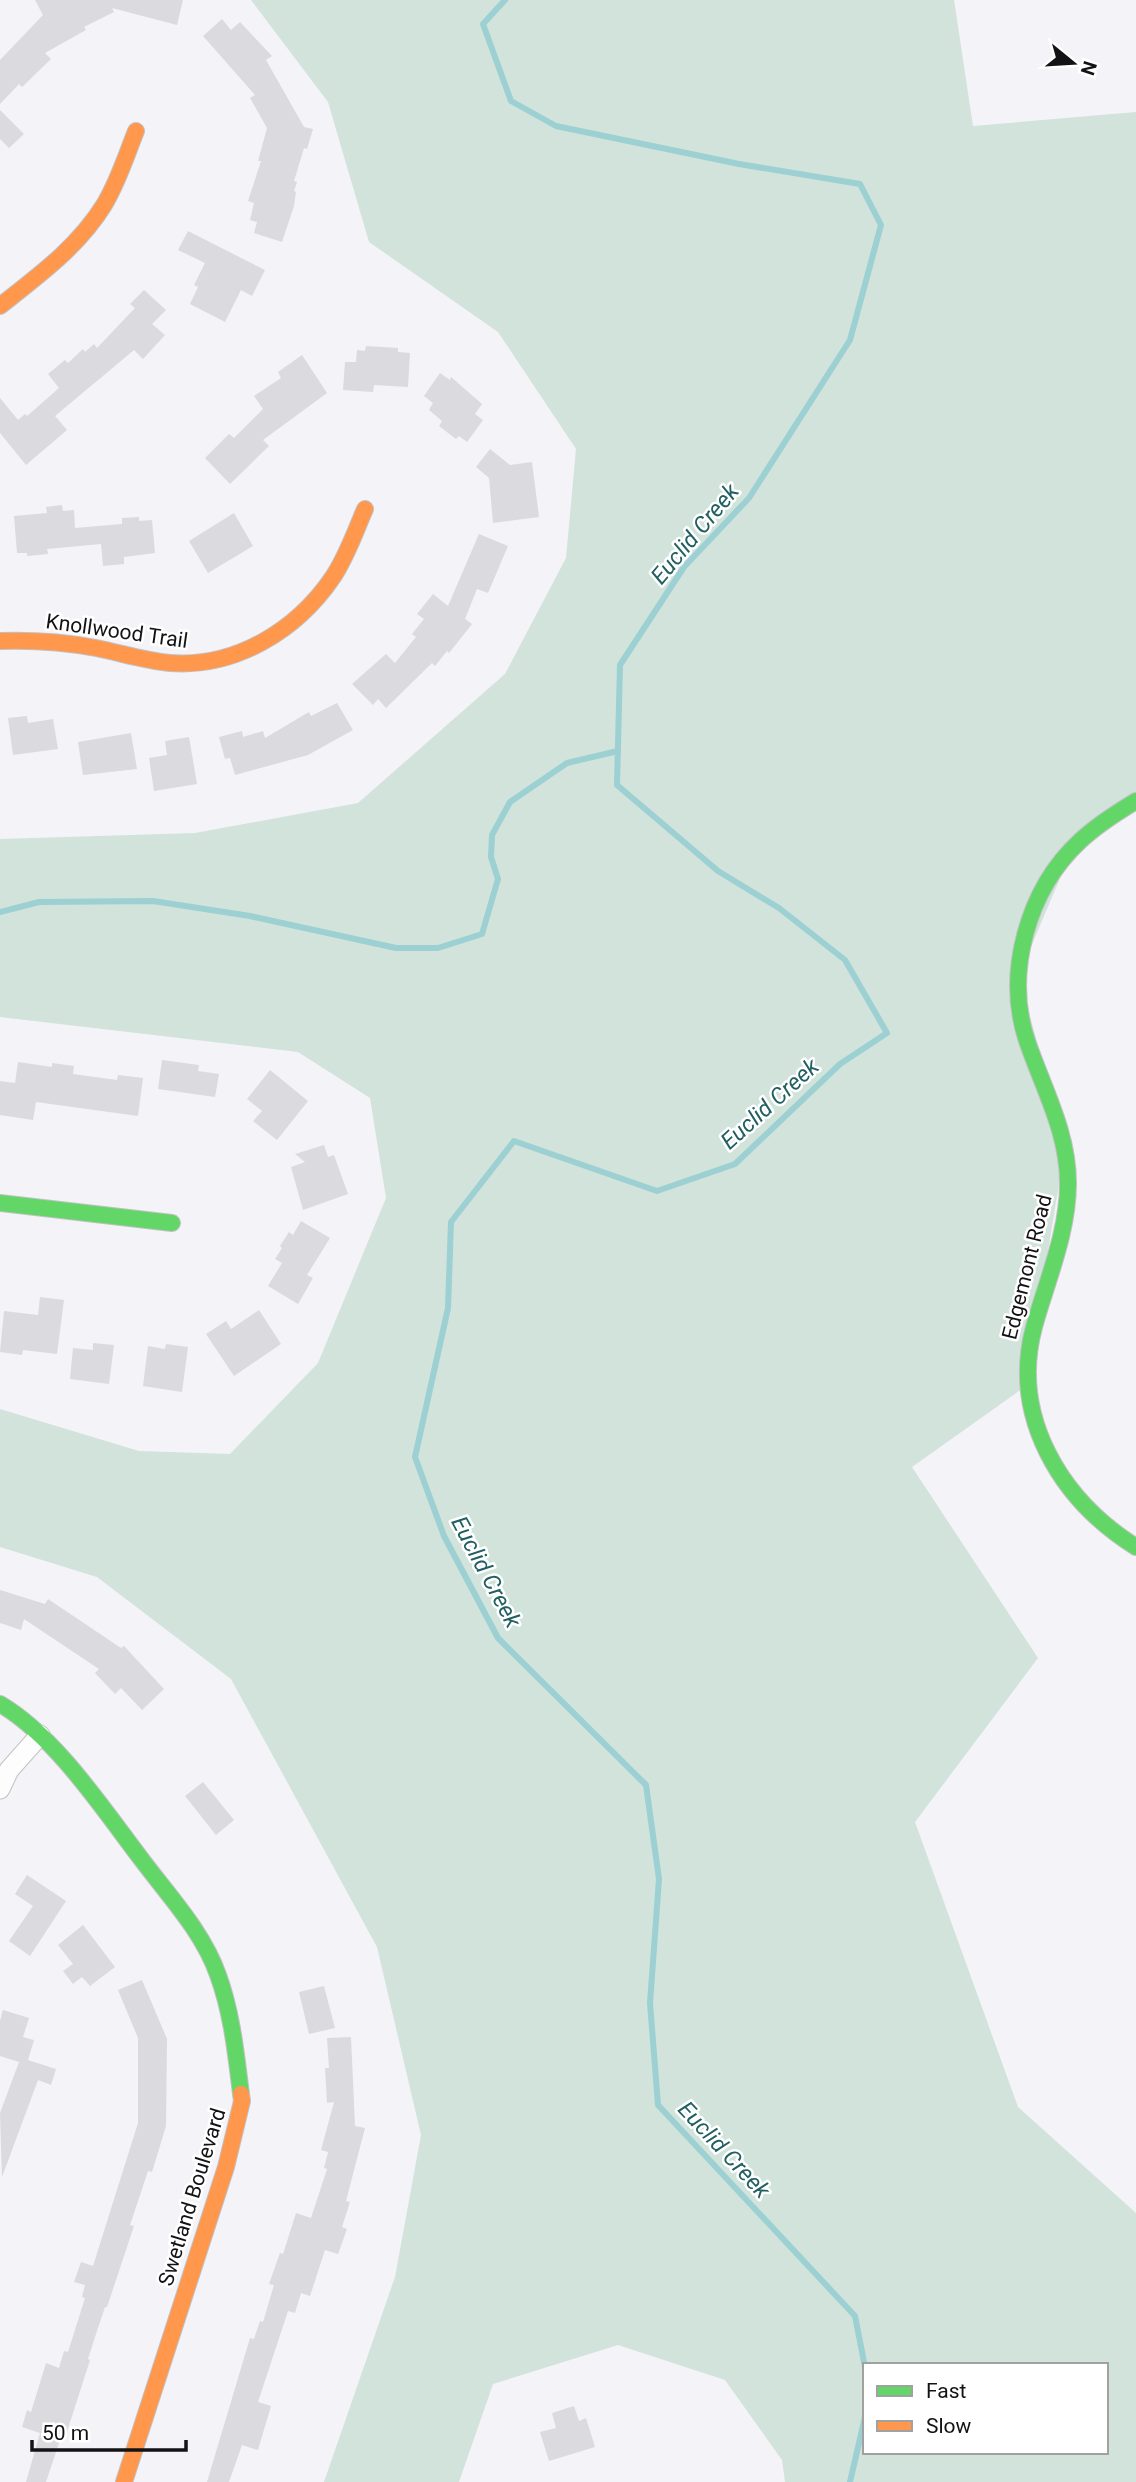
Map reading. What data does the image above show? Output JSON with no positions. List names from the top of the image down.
{
  "streets": {
    "street": ["Knollwood Trail", "Edgemont Road", "Swetland Boulevard"]
  },
  "water": ["Euclid Creek"],
  "legend": ["Fast", "Slow"],
  "scale_bar": "50 m",
  "north": "right"
}
